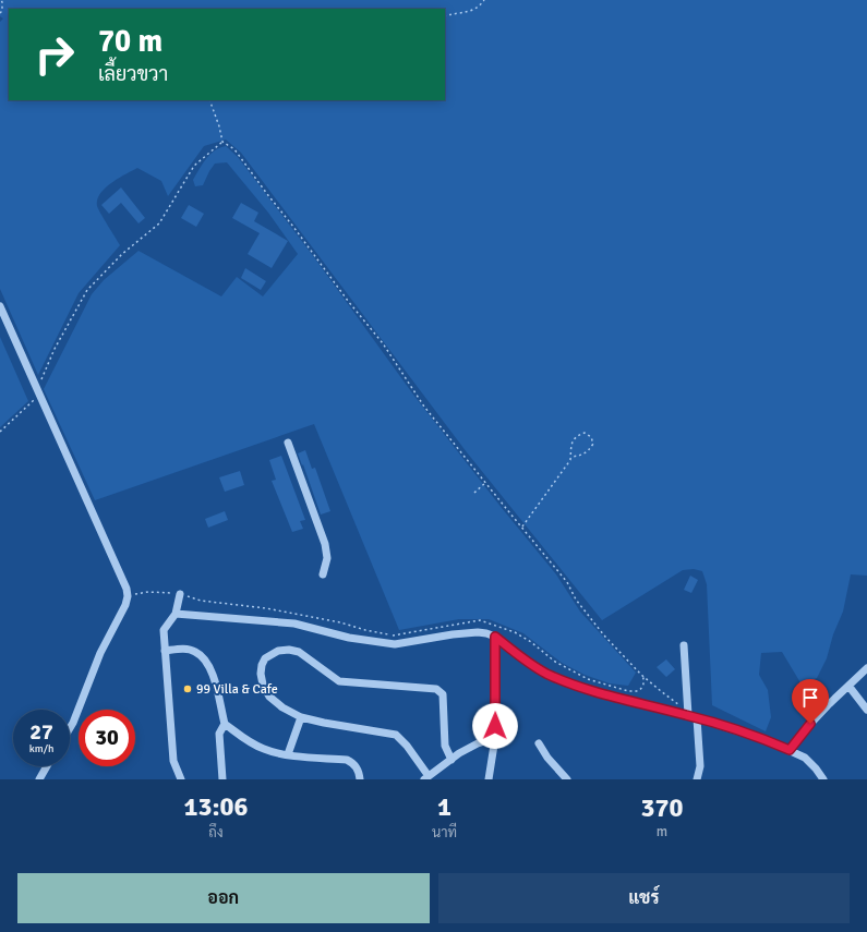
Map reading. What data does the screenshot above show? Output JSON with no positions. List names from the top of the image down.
{
  "places": ["99 Villa & Cafe"],
  "page": {
    "turn": ["70 m", "เลี้ยวขวา"],
    "speed": "27 km/h",
    "limit": "30",
    "eta": [
      "13:06",
      "ถึง",
      "1",
      "นาที",
      "370",
      "m"
    ],
    "buttons": ["ออก", "แชร์"]
  }
}
